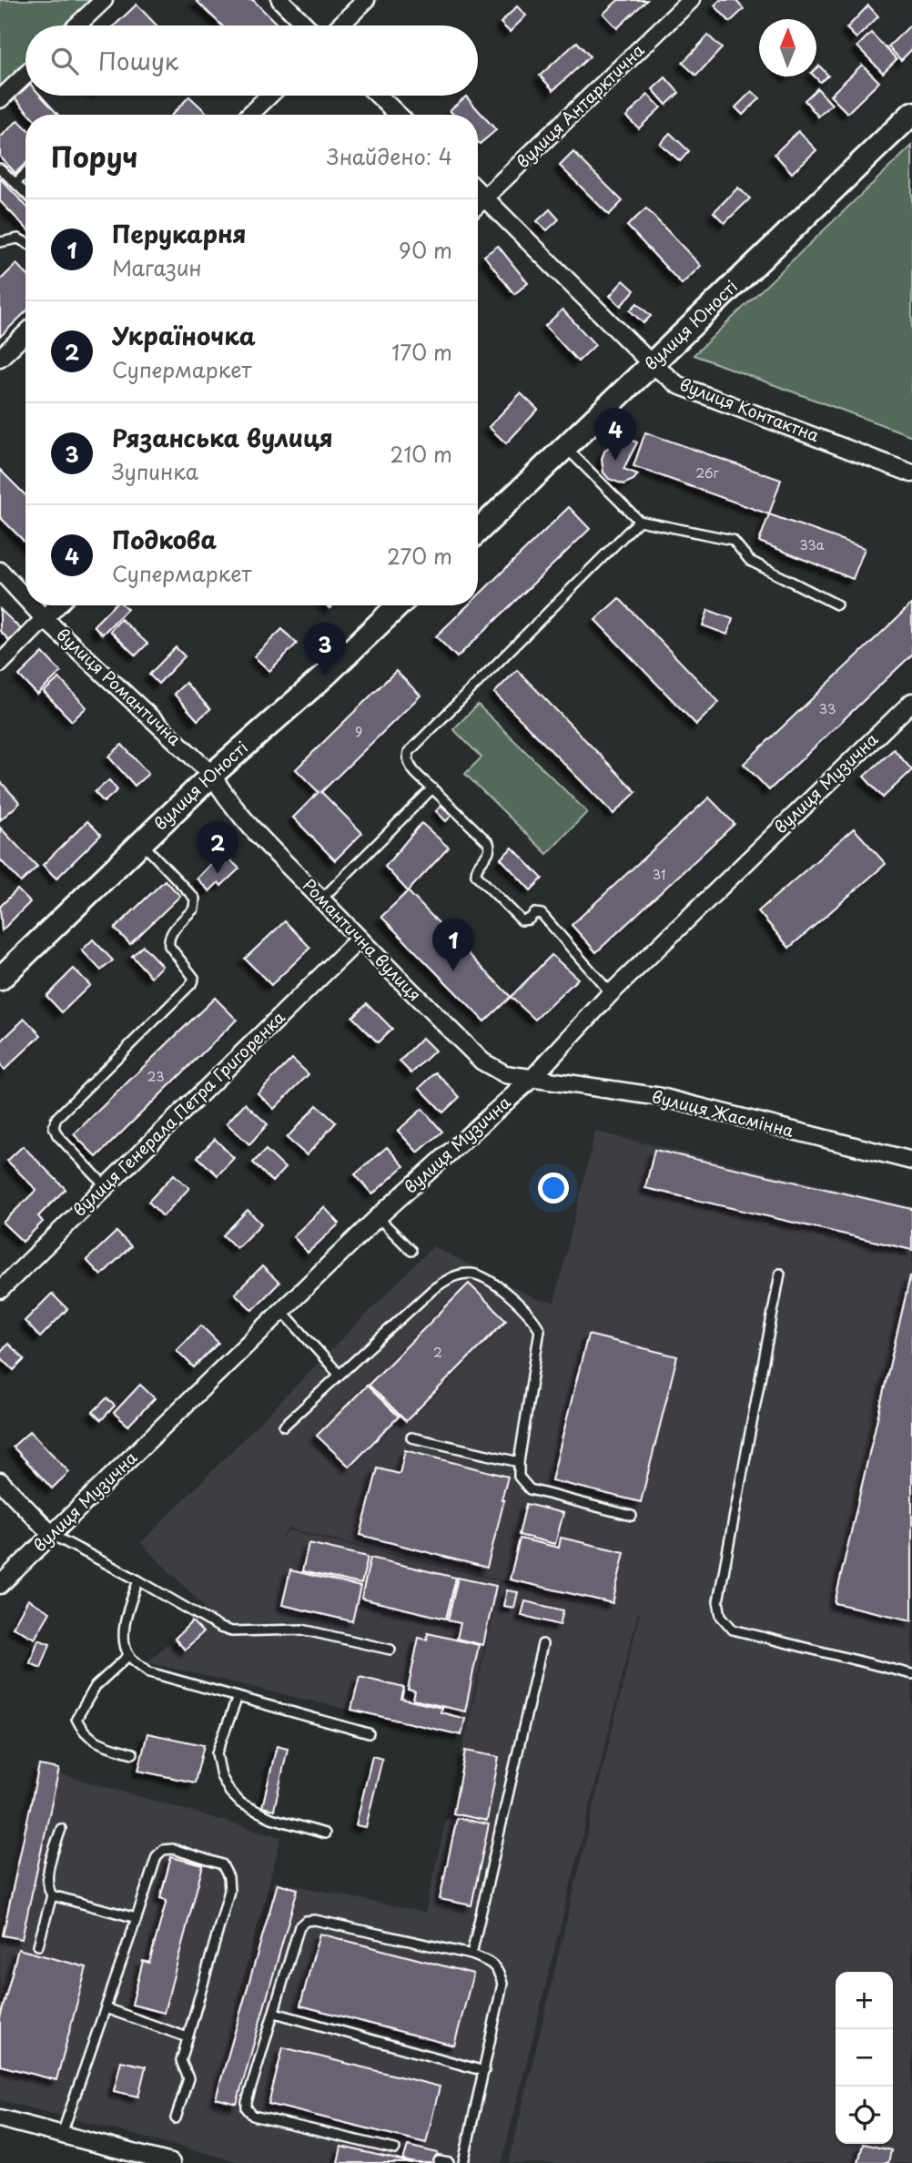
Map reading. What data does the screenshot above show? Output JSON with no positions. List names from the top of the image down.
{
  "streets": {
    "street": [
      "вулиця Антарктична",
      "вулиця Юності",
      "вулиця Контактна",
      "вулиця Романтична",
      "вулиця Музична",
      "Романтична вулиця",
      "вулиця Генерала Петра Григоренка",
      "вулиця Жасмінна"
    ]
  },
  "crossings": [
    ["вулиця Антарктична", "вулиця Контактна"],
    ["вулиця Юності", "вулиця Контактна"],
    ["вулиця Юності", "вулиця Романтична"],
    ["вулиця Юності", "Романтична вулиця"],
    ["вулиця Романтична", "Романтична вулиця"],
    ["вулиця Музична", "Романтична вулиця"],
    ["вулиця Музична", "вулиця Жасмінна"],
    ["Романтична вулиця", "вулиця Генерала Петра Григоренка"],
    ["Романтична вулиця", "вулиця Жасмінна"]
  ],
  "house_numbers": [
    "26г",
    "33а",
    "33",
    "9",
    "31",
    "23",
    "2"
  ],
  "north": "top",
  "page": {
    "search": "Пошук",
    "heading": ["Поруч", "Знайдено: 4"],
    "list": [
      {
        "mark": "1",
        "name": "Перукарня",
        "note": "Магазин",
        "value": "90 m"
      },
      {
        "mark": "2",
        "name": "Україночка",
        "note": "Супермаркет",
        "value": "170 m"
      },
      {
        "mark": "3",
        "name": "Рязанська вулиця",
        "note": "Зупинка",
        "value": "210 m"
      },
      {
        "mark": "4",
        "name": "Подкова",
        "note": "Супермаркет",
        "value": "270 m"
      }
    ],
    "pins": [
      "4",
      "3",
      "2",
      "1"
    ],
    "map_buttons": ["+", "−"]
  }
}
